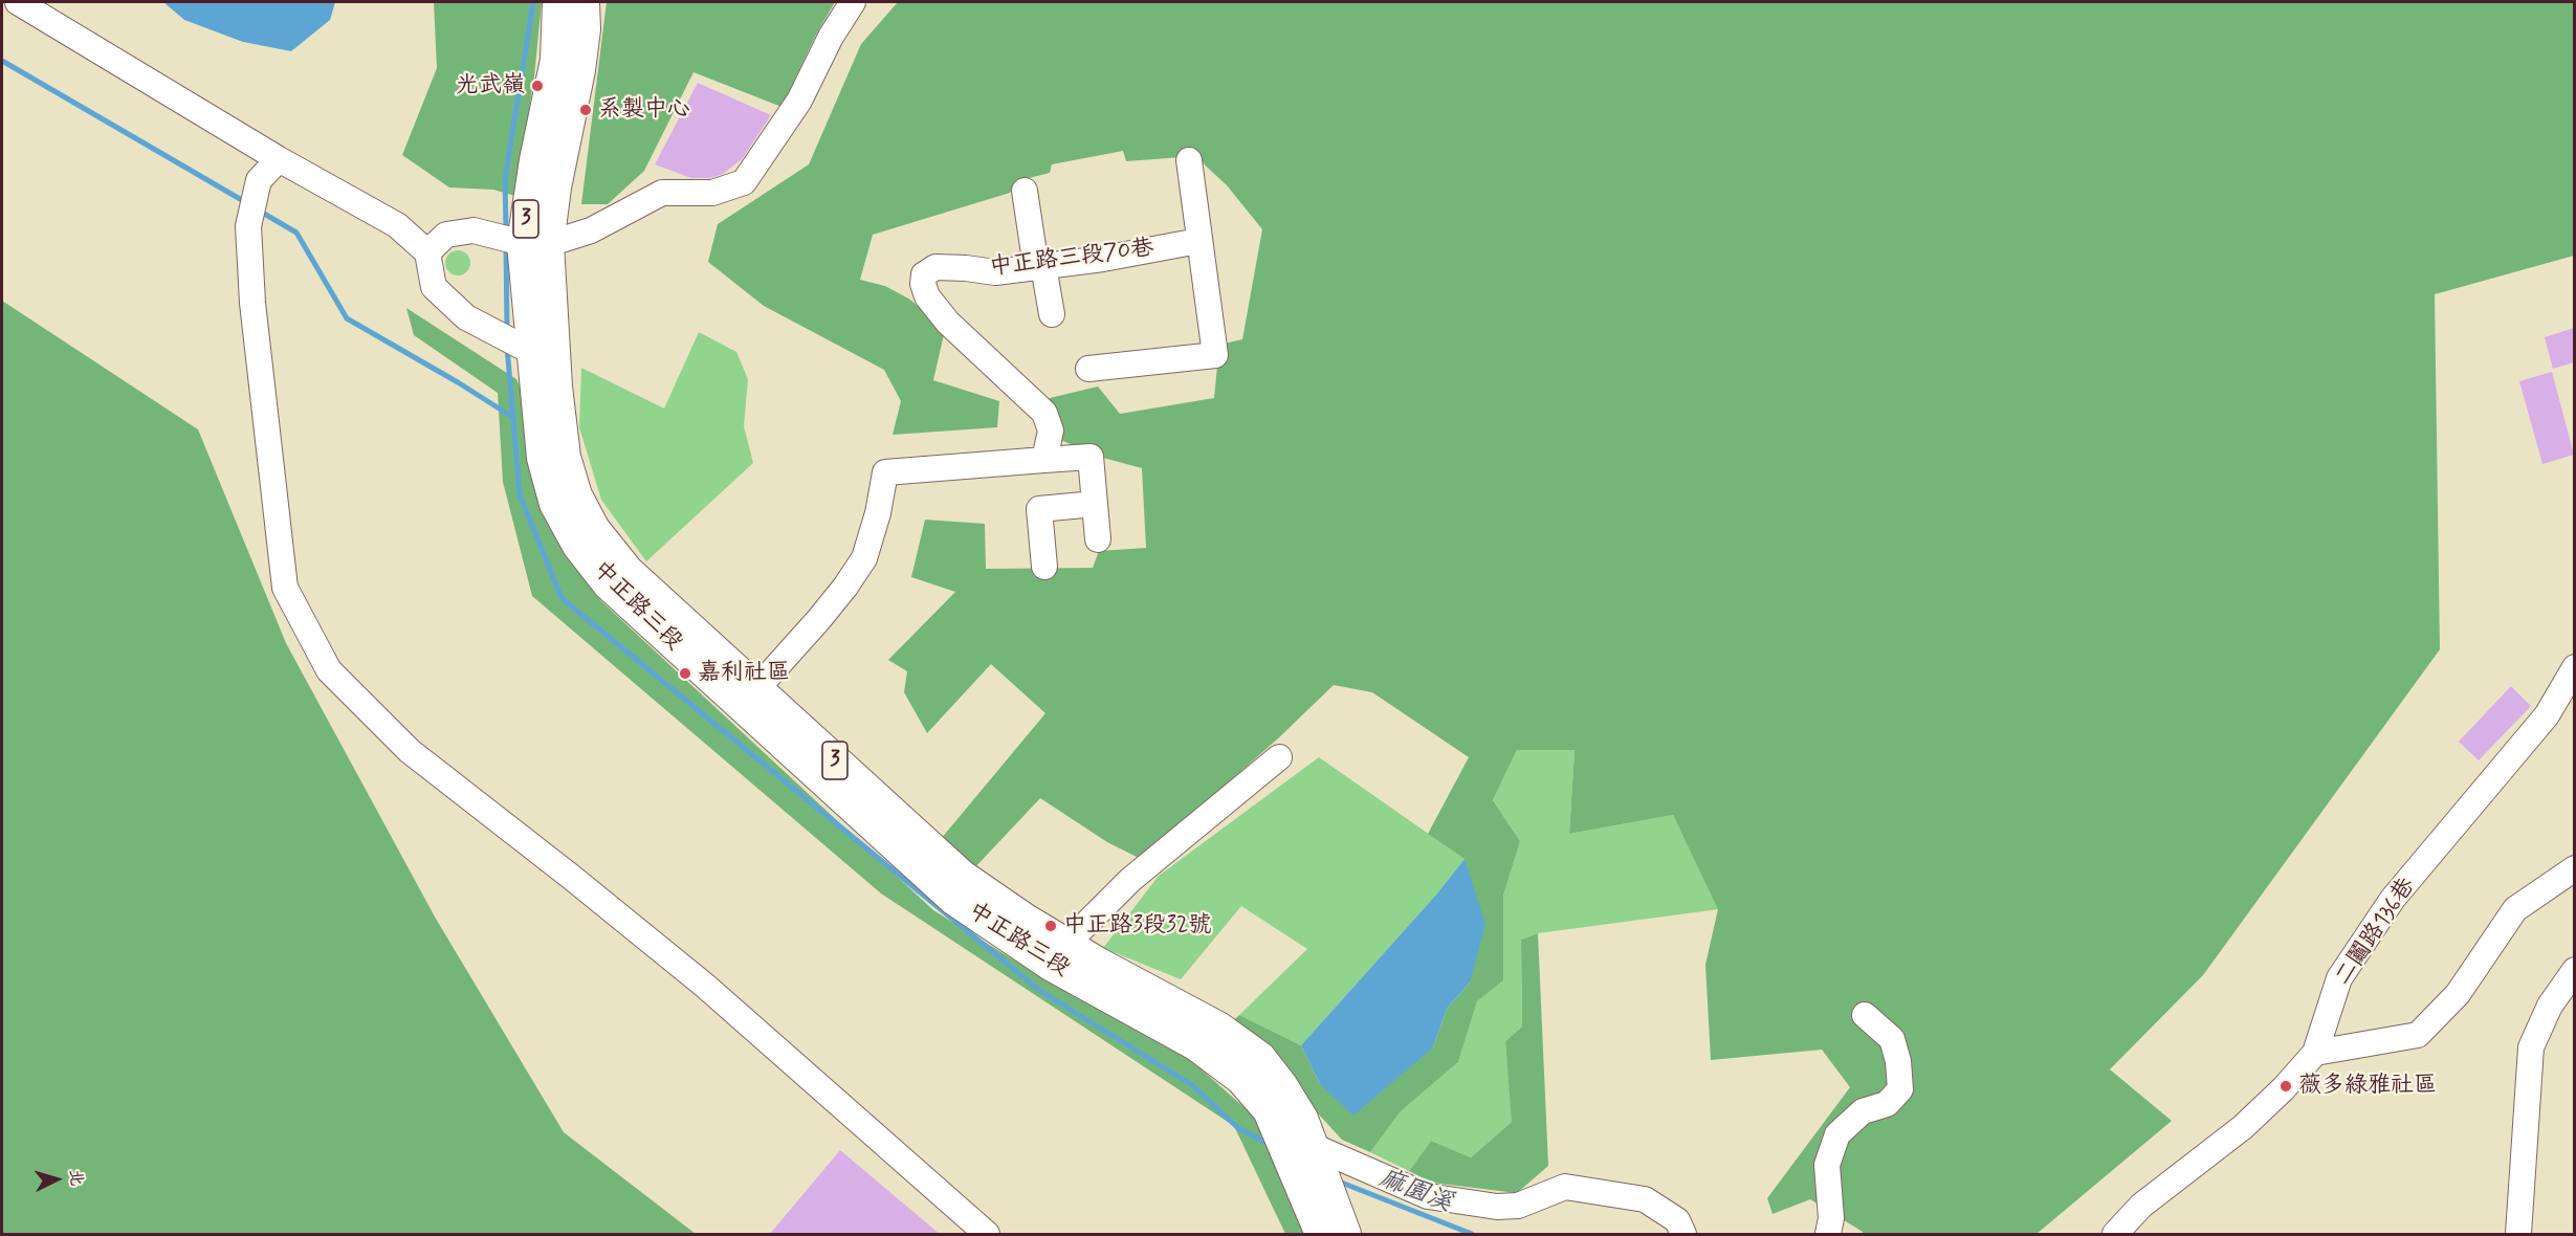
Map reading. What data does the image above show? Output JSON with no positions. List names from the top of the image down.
{
  "streets": {
    "main road": ["3", "中正路三段"],
    "street": ["中正路三段70巷", "二鬮路136巷"]
  },
  "crossings": [
    ["3", "中正路三段"]
  ],
  "water": ["麻園溪"],
  "places": [
    "光武嶺",
    "系製中心",
    "嘉利社區",
    "中正路3段32號",
    "薇多綠雅社區"
  ],
  "north": "right"
}
